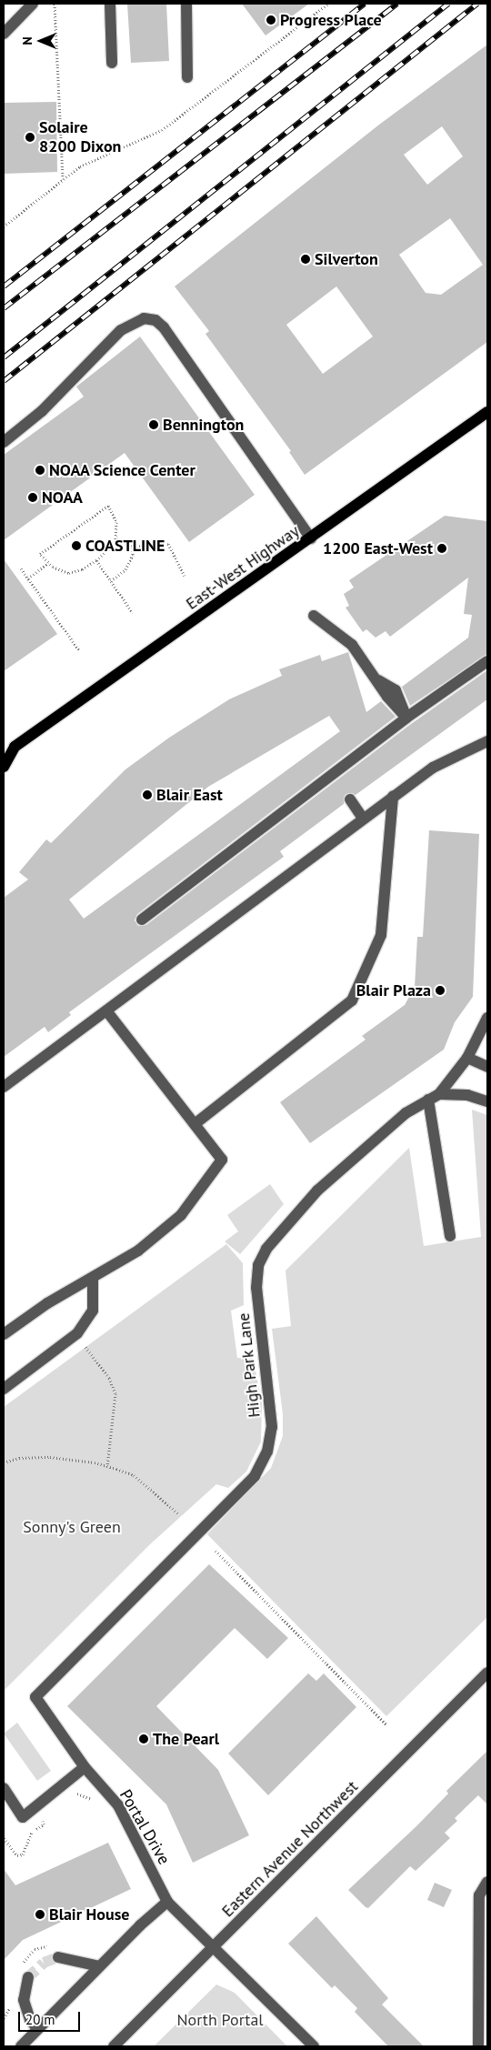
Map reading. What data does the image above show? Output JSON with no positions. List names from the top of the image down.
{
  "streets": {
    "main road": ["East-West Highway"],
    "street": ["High Park Lane", "Portal Drive", "Eastern Avenue Northwest"]
  },
  "crossings": [
    ["High Park Lane", "Portal Drive"],
    ["Portal Drive", "Eastern Avenue Northwest"]
  ],
  "parks": ["Sonny's Green", "North Portal"],
  "places": [
    "Progress Place",
    "Solaire 8200 Dixon",
    "Silverton",
    "Bennington",
    "NOAA Science Center",
    "NOAA",
    "COASTLINE",
    "1200 East-West",
    "Blair East",
    "Blair Plaza",
    "The Pearl",
    "Blair House"
  ],
  "scale_bar": "20 m",
  "north": "left"
}
